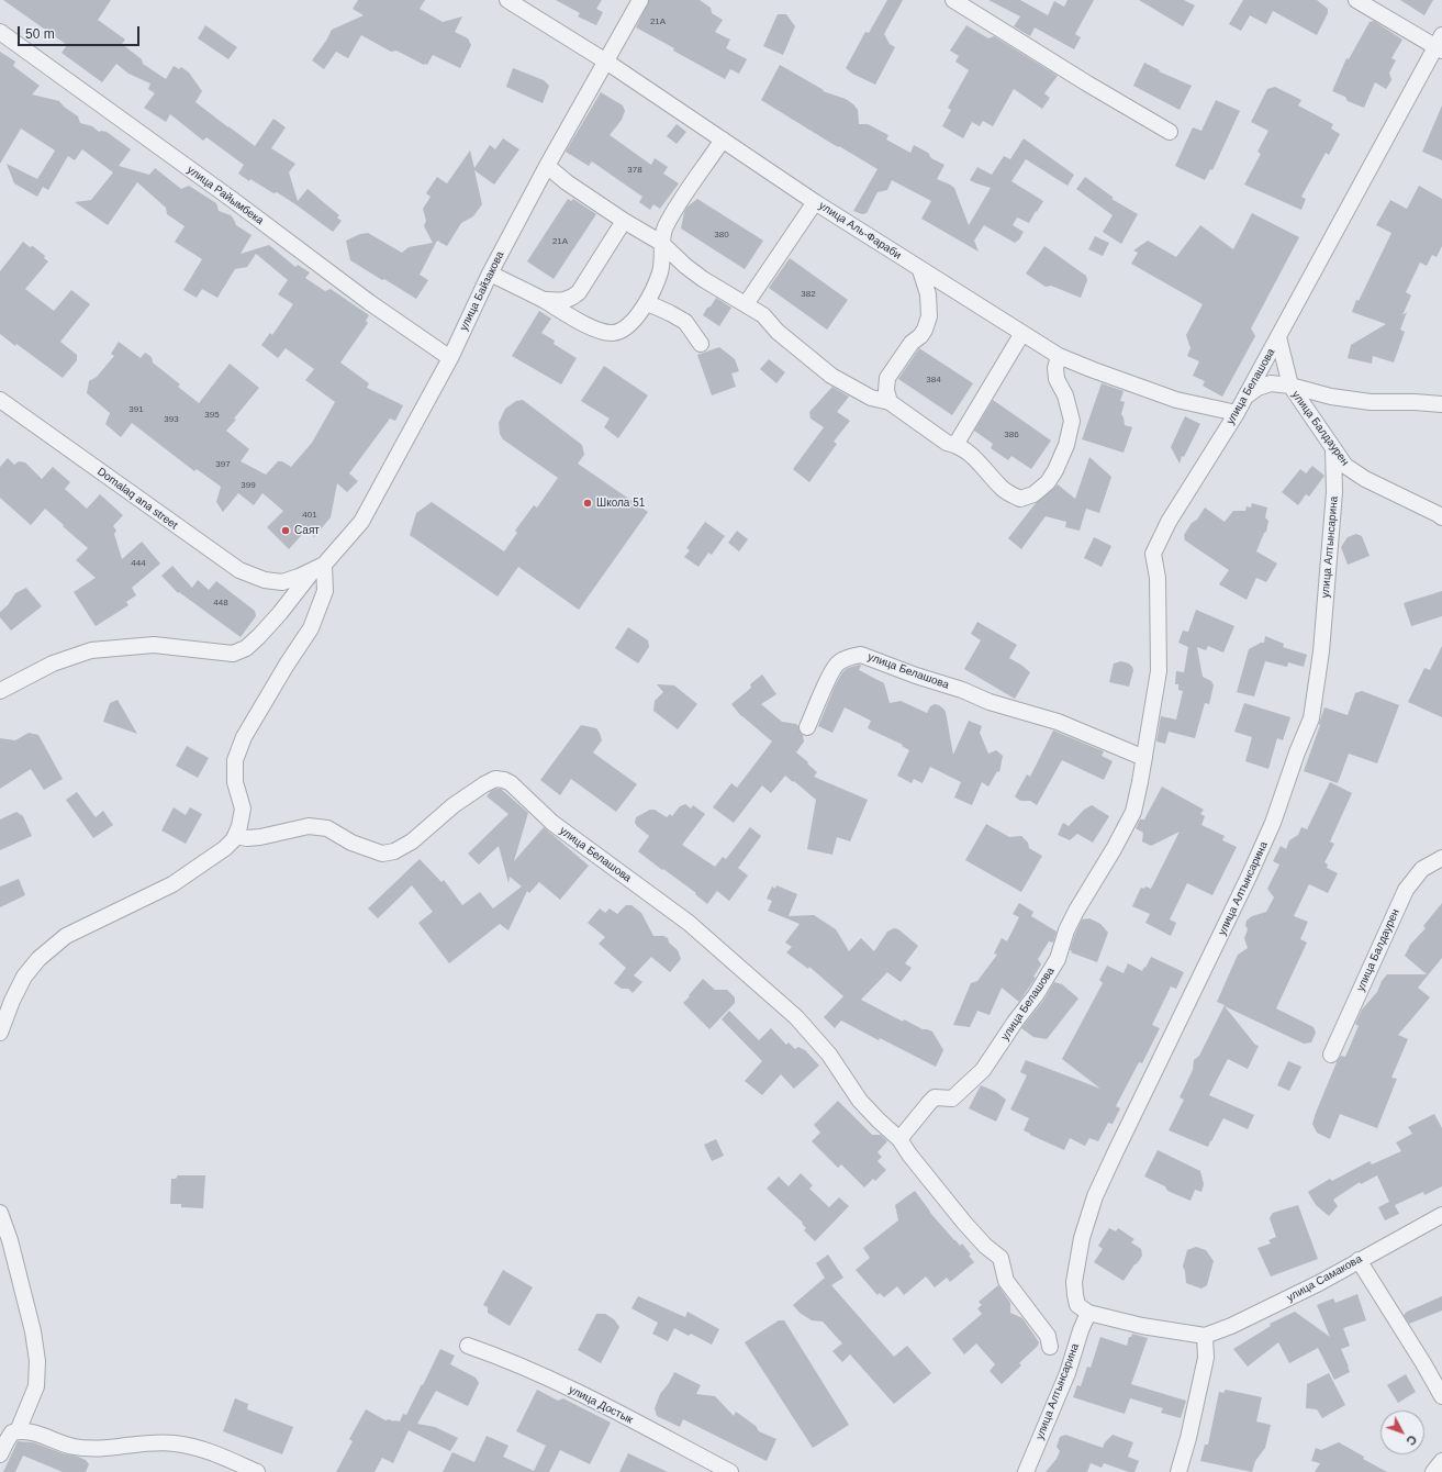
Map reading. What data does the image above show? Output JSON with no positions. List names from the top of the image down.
{
  "streets": {
    "street": [
      "улица Райымбека",
      "улица Аль-Фараби",
      "улица Байзакова",
      "улица Белашова",
      "улица Балдаурен",
      "Domalaq ana street",
      "улица Алтынсарина",
      "улица Самакова",
      "улица Достык"
    ]
  },
  "crossings": [
    ["улица Райымбека", "улица Байзакова"],
    ["улица Аль-Фараби", "улица Байзакова"],
    ["улица Аль-Фараби", "улица Белашова"],
    ["улица Байзакова", "Domalaq ana street"],
    ["улица Белашова", "улица Балдаурен"],
    ["улица Балдаурен", "улица Алтынсарина"],
    ["улица Алтынсарина", "улица Самакова"]
  ],
  "places": ["Школа 51", "Саят"],
  "house_numbers": [
    "21А",
    "378",
    "380",
    "21А",
    "382",
    "384",
    "391",
    "395",
    "393",
    "386",
    "397",
    "399",
    "401",
    "444",
    "448"
  ],
  "scale_bar": "50 m",
  "north": "bottom right"
}
